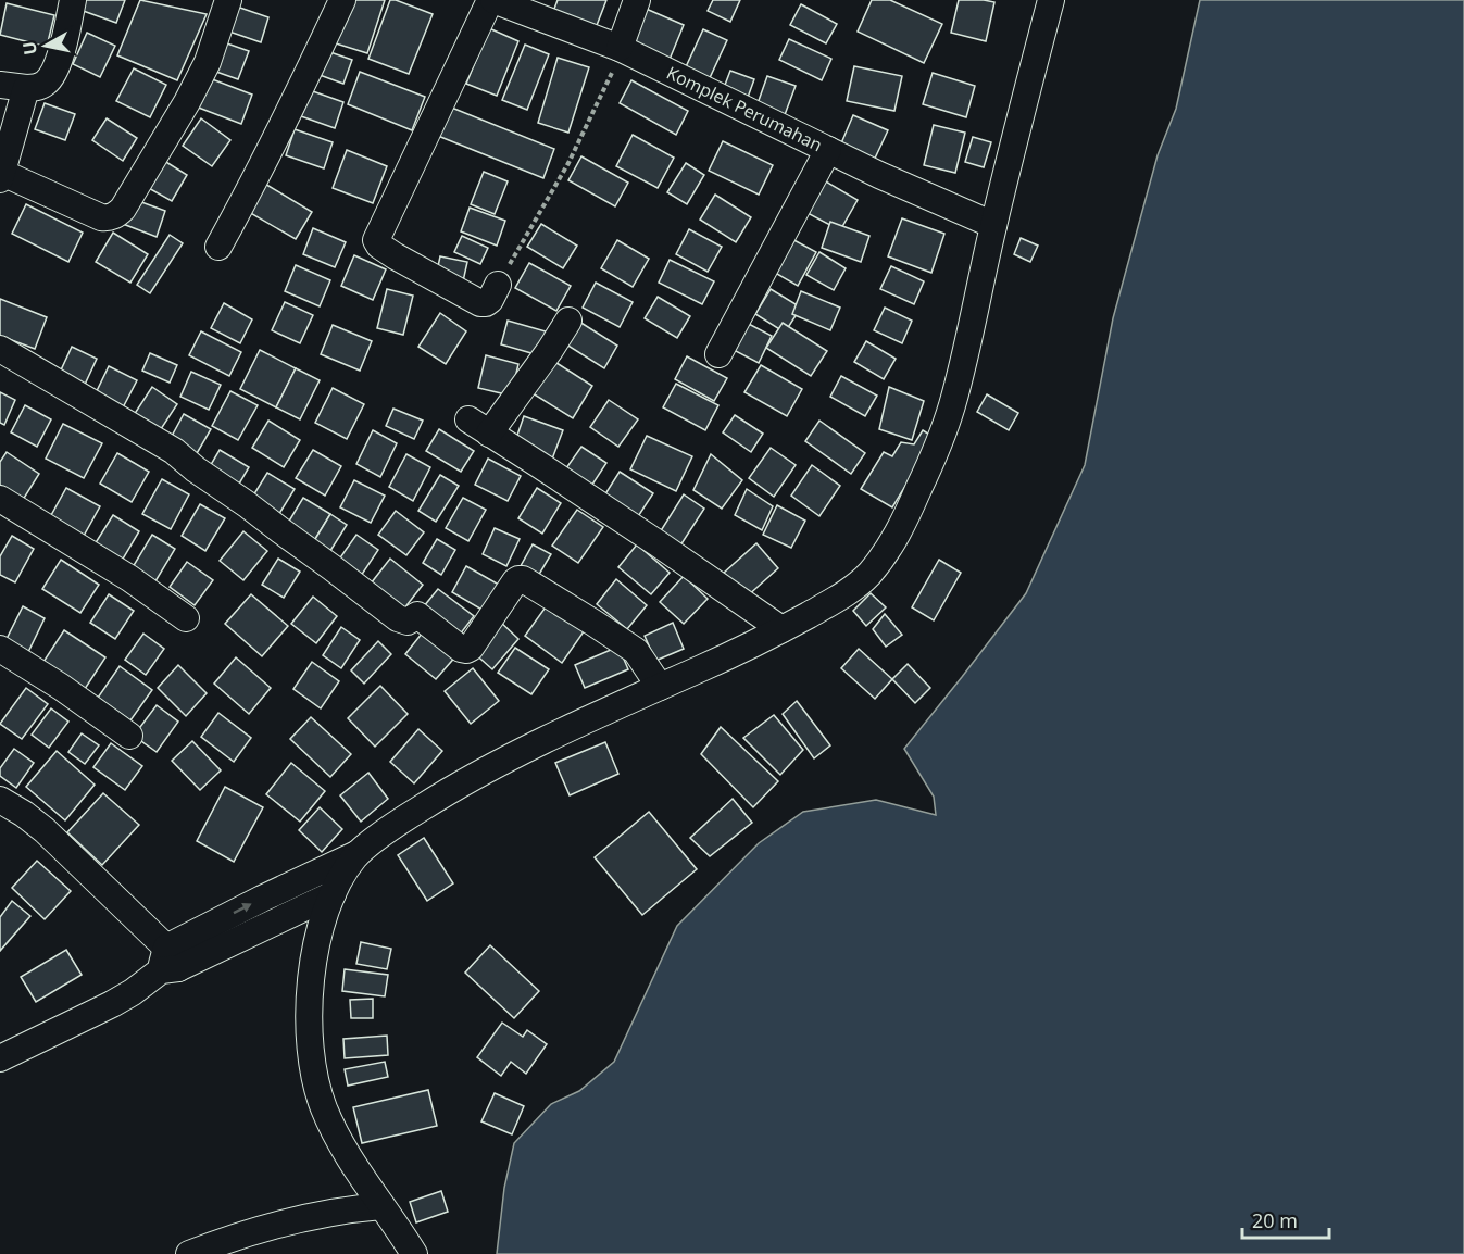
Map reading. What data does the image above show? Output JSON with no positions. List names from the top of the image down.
{
  "streets": {
    "street": ["Komplek Perumahan"]
  },
  "scale_bar": "20 m",
  "north": "left"
}
